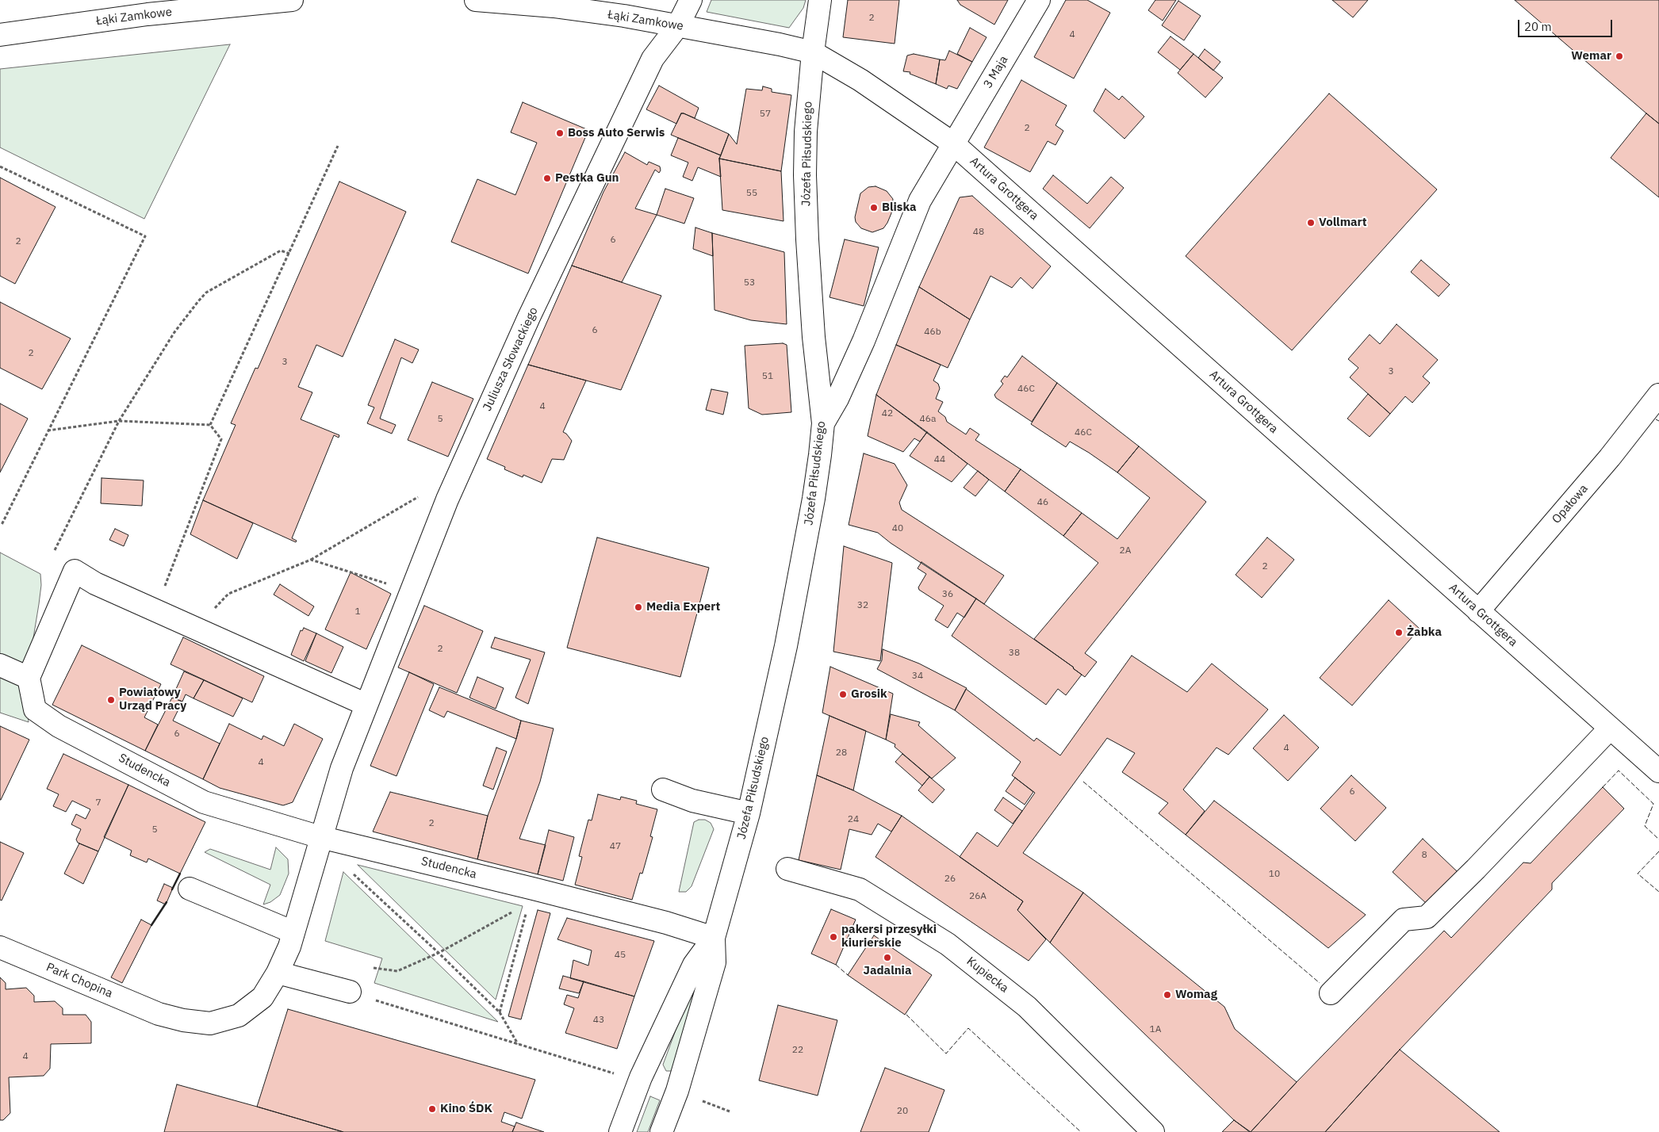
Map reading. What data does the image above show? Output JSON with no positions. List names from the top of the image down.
{
  "streets": {
    "street": [
      "Łąki Zamkowe",
      "3 Maja",
      "Józefa Piłsudskiego",
      "Artura Grottgera",
      "Juliusza Słowackiego",
      "Opałowa",
      "Studencka",
      "Kupiecka",
      "Park Chopina"
    ]
  },
  "crossings": [
    ["Łąki Zamkowe", "Józefa Piłsudskiego"],
    ["Łąki Zamkowe", "Artura Grottgera"],
    ["Łąki Zamkowe", "Juliusza Słowackiego"],
    ["3 Maja", "Józefa Piłsudskiego"],
    ["3 Maja", "Artura Grottgera"],
    ["Józefa Piłsudskiego", "Artura Grottgera"],
    ["Józefa Piłsudskiego", "Studencka"],
    ["Artura Grottgera", "Opałowa"],
    ["Juliusza Słowackiego", "Studencka"],
    ["Juliusza Słowackiego", "Park Chopina"]
  ],
  "places": [
    "Wemar",
    "Boss Auto Serwis",
    "Pestka Gun",
    "Bliska",
    "Vollmart",
    "Media Expert",
    "Żabka",
    "Grosik",
    "Powiatowy Urząd Pracy",
    "pakersi przesyłki kiurierskie",
    "Jadalnia",
    "Womag",
    "Kino ŚDK"
  ],
  "house_numbers": [
    "2",
    "4",
    "57",
    "2",
    "55",
    "48",
    "6",
    "2",
    "53",
    "6",
    "46b",
    "2",
    "3",
    "3",
    "51",
    "46C",
    "4",
    "42",
    "5",
    "46a",
    "46C",
    "44",
    "46",
    "40",
    "2A",
    "2",
    "36",
    "32",
    "1",
    "2",
    "38",
    "34",
    "6",
    "4",
    "28",
    "4",
    "6",
    "7",
    "24",
    "2",
    "5",
    "47",
    "8",
    "10",
    "26",
    "26A",
    "45",
    "43",
    "1A",
    "22",
    "4",
    "20"
  ],
  "scale_bar": "20 m"
}
